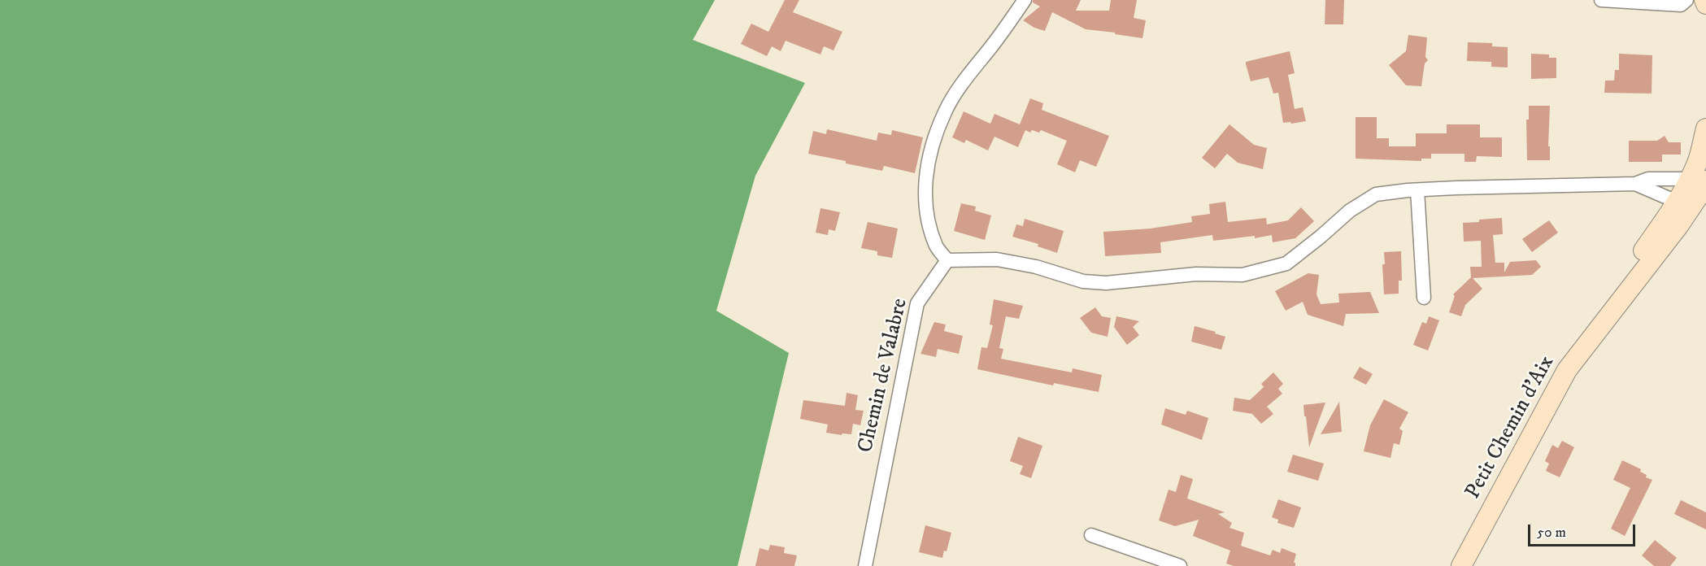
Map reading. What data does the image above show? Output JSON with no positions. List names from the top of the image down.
{
  "streets": {
    "street": ["Chemin de Valabre", "Petit Chemin d'Aix"]
  },
  "scale_bar": "50 m"
}
